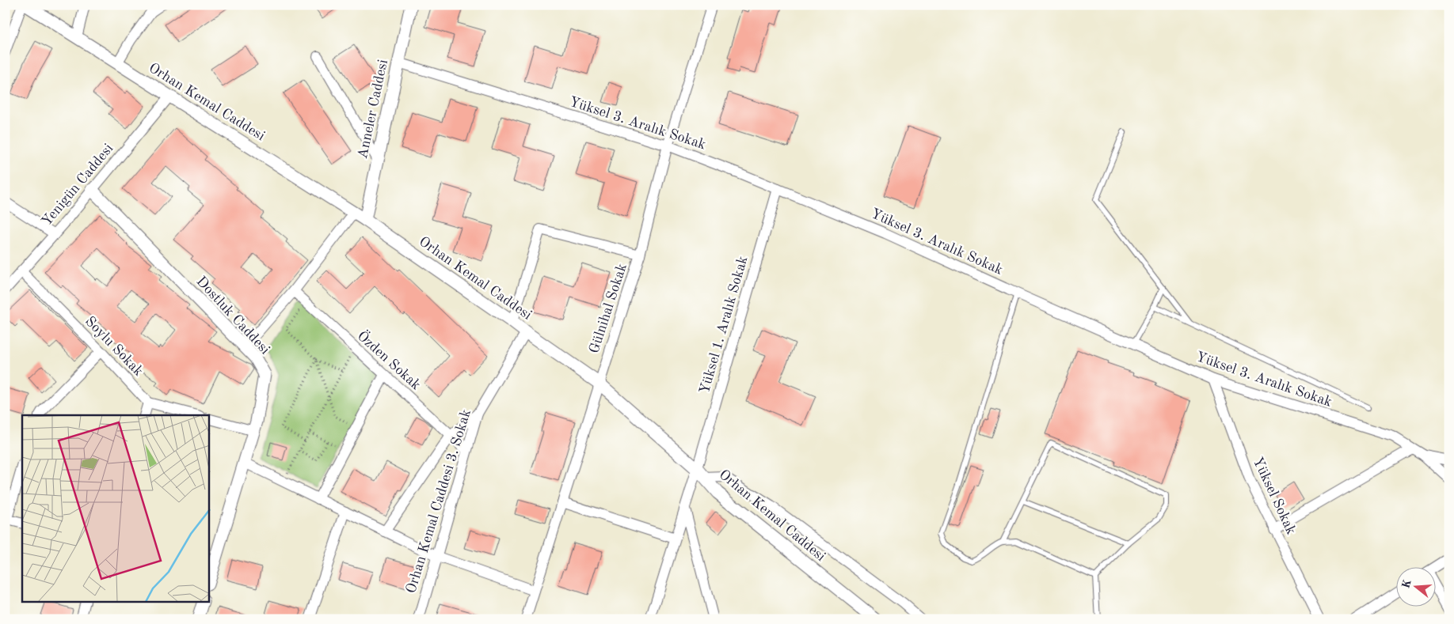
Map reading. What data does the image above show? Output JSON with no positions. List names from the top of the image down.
{
  "streets": {
    "street": [
      "Orhan Kemal Caddesi",
      "Anneler Caddesi",
      "Yüksel 3. Aralık Sokak",
      "Yenigün Caddesi",
      "Gülnihal Sokak",
      "Dostluk Caddesi",
      "Yüksel 1. Aralık Sokak",
      "Soylu Sokak",
      "Özden Sokak",
      "Yüksel Sokak",
      "Orhan Kemal Caddesi 3. Sokak"
    ]
  },
  "crossings": [
    ["Orhan Kemal Caddesi", "Anneler Caddesi"],
    ["Orhan Kemal Caddesi", "Yenigün Caddesi"],
    ["Orhan Kemal Caddesi", "Gülnihal Sokak"],
    ["Orhan Kemal Caddesi", "Yüksel 1. Aralık Sokak"],
    ["Orhan Kemal Caddesi", "Orhan Kemal Caddesi 3. Sokak"],
    ["Anneler Caddesi", "Yüksel 3. Aralık Sokak"],
    ["Yüksel 3. Aralık Sokak", "Gülnihal Sokak"],
    ["Yüksel 3. Aralık Sokak", "Yüksel 1. Aralık Sokak"],
    ["Yüksel 3. Aralık Sokak", "Yüksel Sokak"],
    ["Yenigün Caddesi", "Dostluk Caddesi"],
    ["Yenigün Caddesi", "Soylu Sokak"],
    ["Özden Sokak", "Orhan Kemal Caddesi 3. Sokak"]
  ],
  "north": "left"
}
